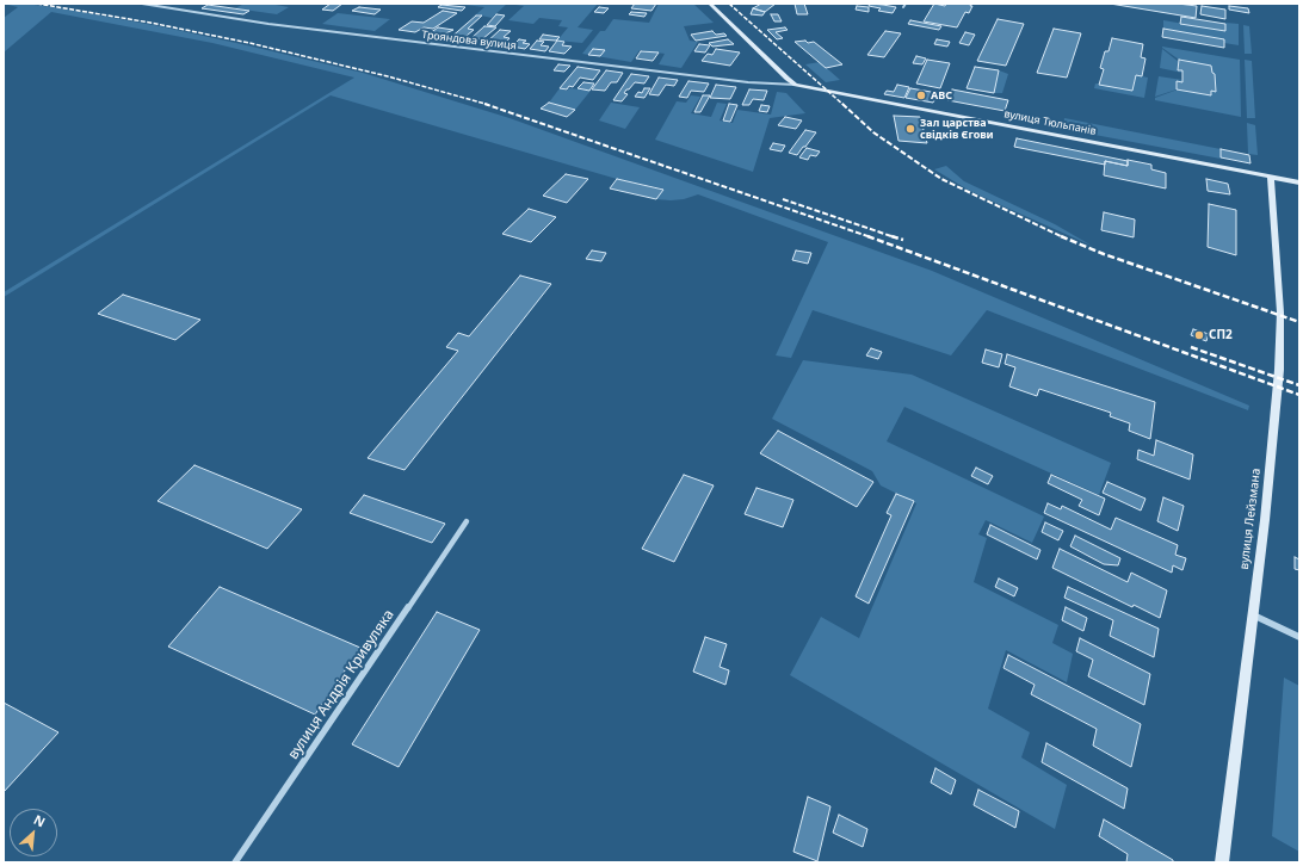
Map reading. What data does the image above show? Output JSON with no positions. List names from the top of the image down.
{
  "streets": {
    "street": [
      "Трояндова вулиця",
      "вулиця Тюльпанів",
      "вулиця Лейзмана",
      "вулиця Андрія Кривуляка"
    ]
  },
  "crossings": [
    ["Трояндова вулиця", "вулиця Тюльпанів"],
    ["вулиця Тюльпанів", "вулиця Лейзмана"]
  ],
  "places": ["ABC", "Зал царства свідків Єгови", "СП2"],
  "north": "top right"
}
